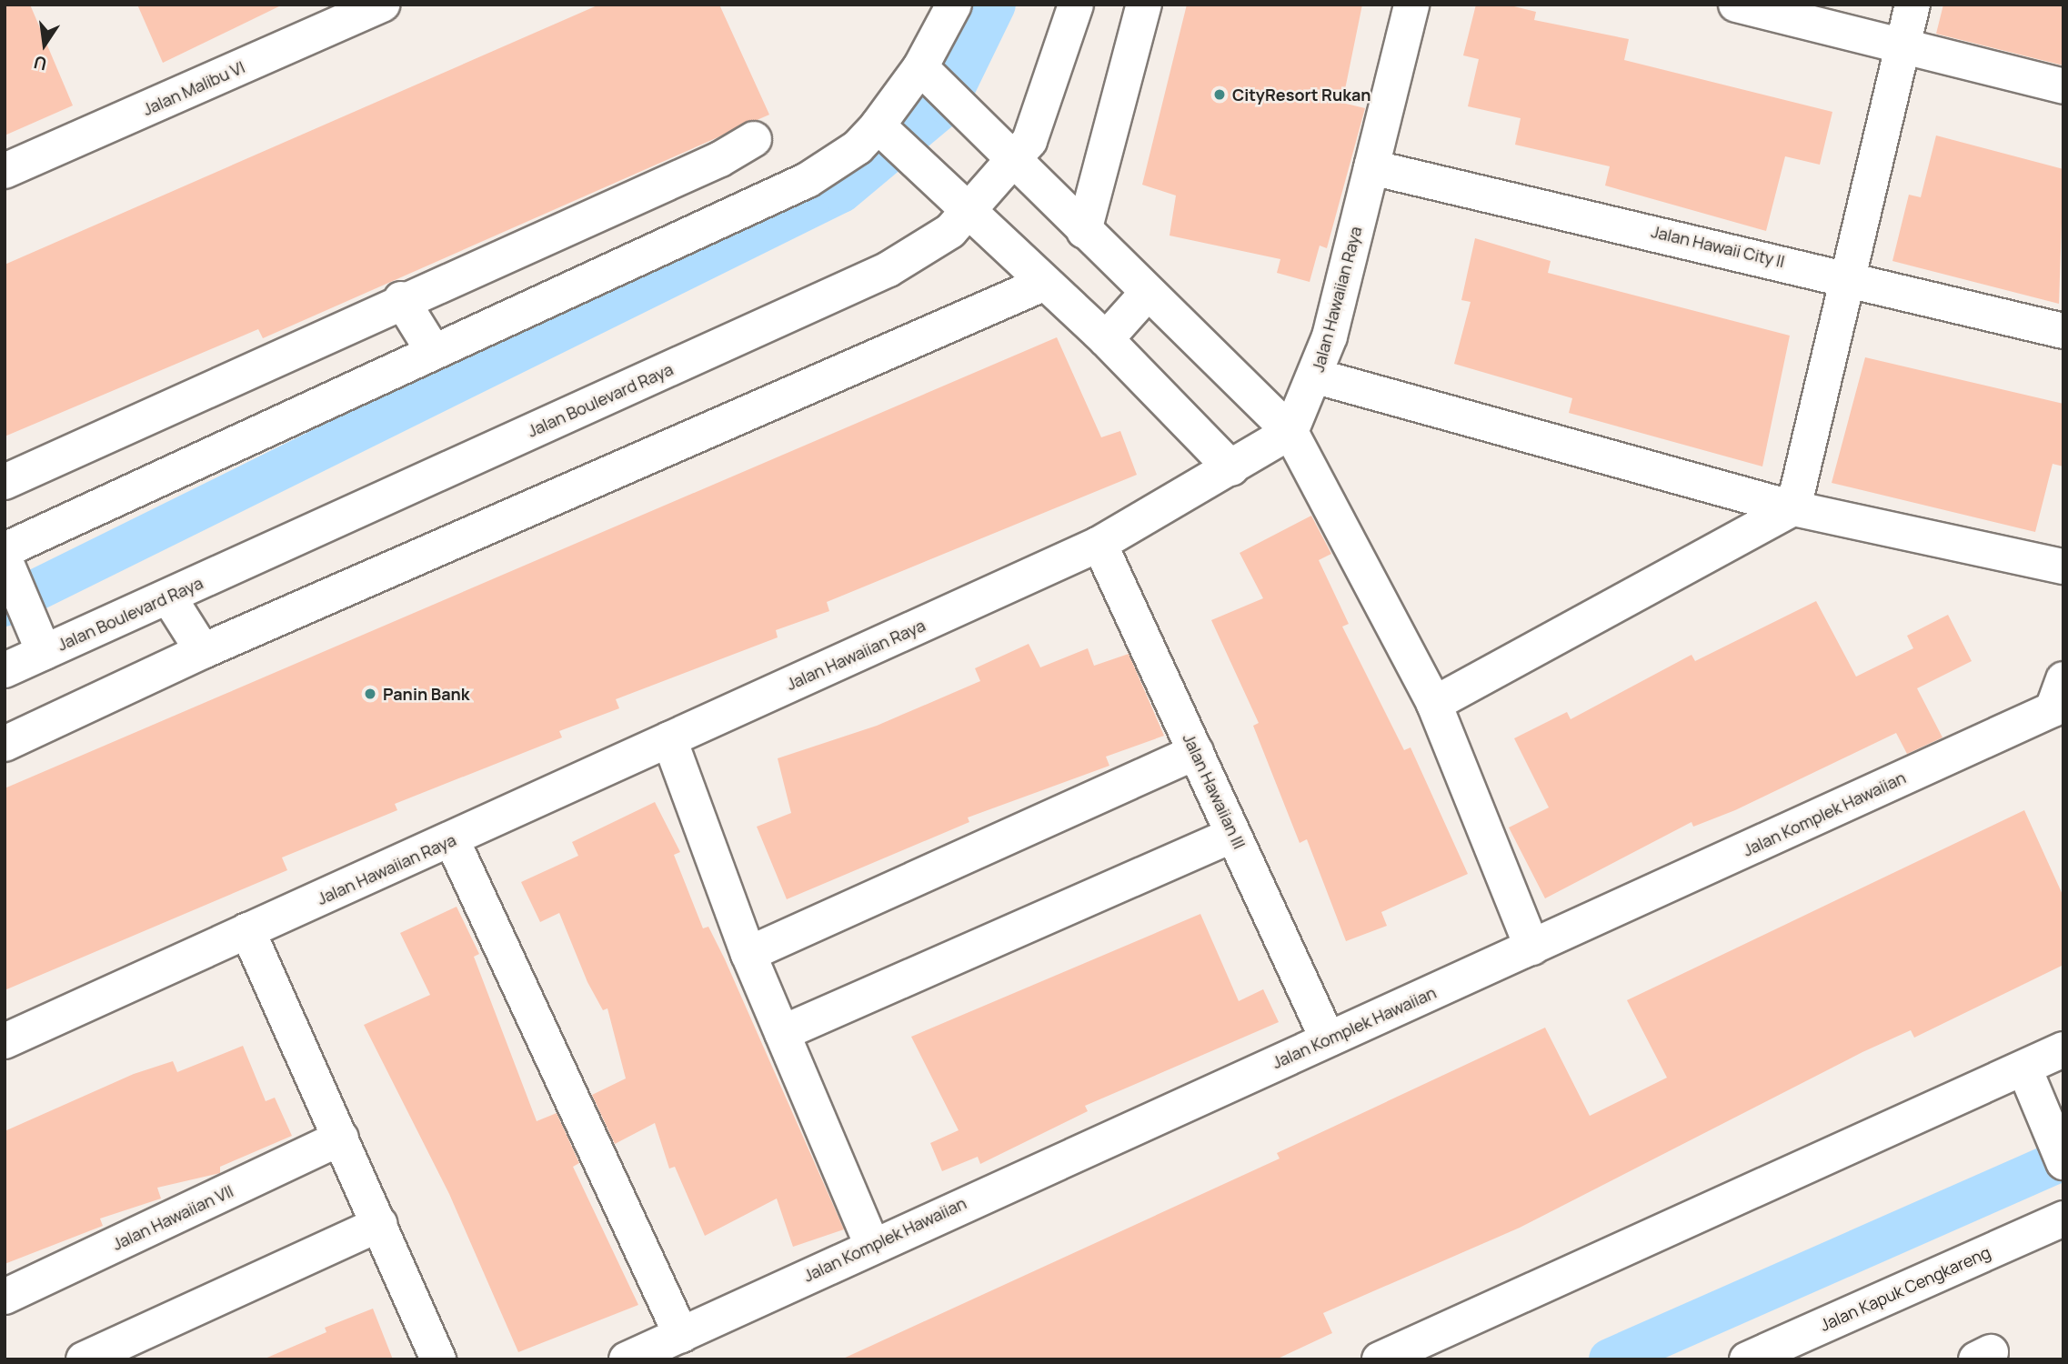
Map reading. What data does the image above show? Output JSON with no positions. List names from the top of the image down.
{
  "streets": {
    "street": [
      "Jalan Malibu VI",
      "Jalan Hawaii City II",
      "Jalan Hawaiian Raya",
      "Jalan Boulevard Raya",
      "Jalan Hawaiian III",
      "Jalan Komplek Hawaiian",
      "Jalan Hawaiian VII",
      "Jalan Kapuk Cengkareng"
    ]
  },
  "crossings": [
    ["Jalan Hawaii City II", "Jalan Hawaiian Raya"],
    ["Jalan Hawaiian Raya", "Jalan Hawaiian III"],
    ["Jalan Hawaiian III", "Jalan Komplek Hawaiian"]
  ],
  "places": ["CityResort Rukan", "Panin Bank"],
  "north": "bottom"
}
